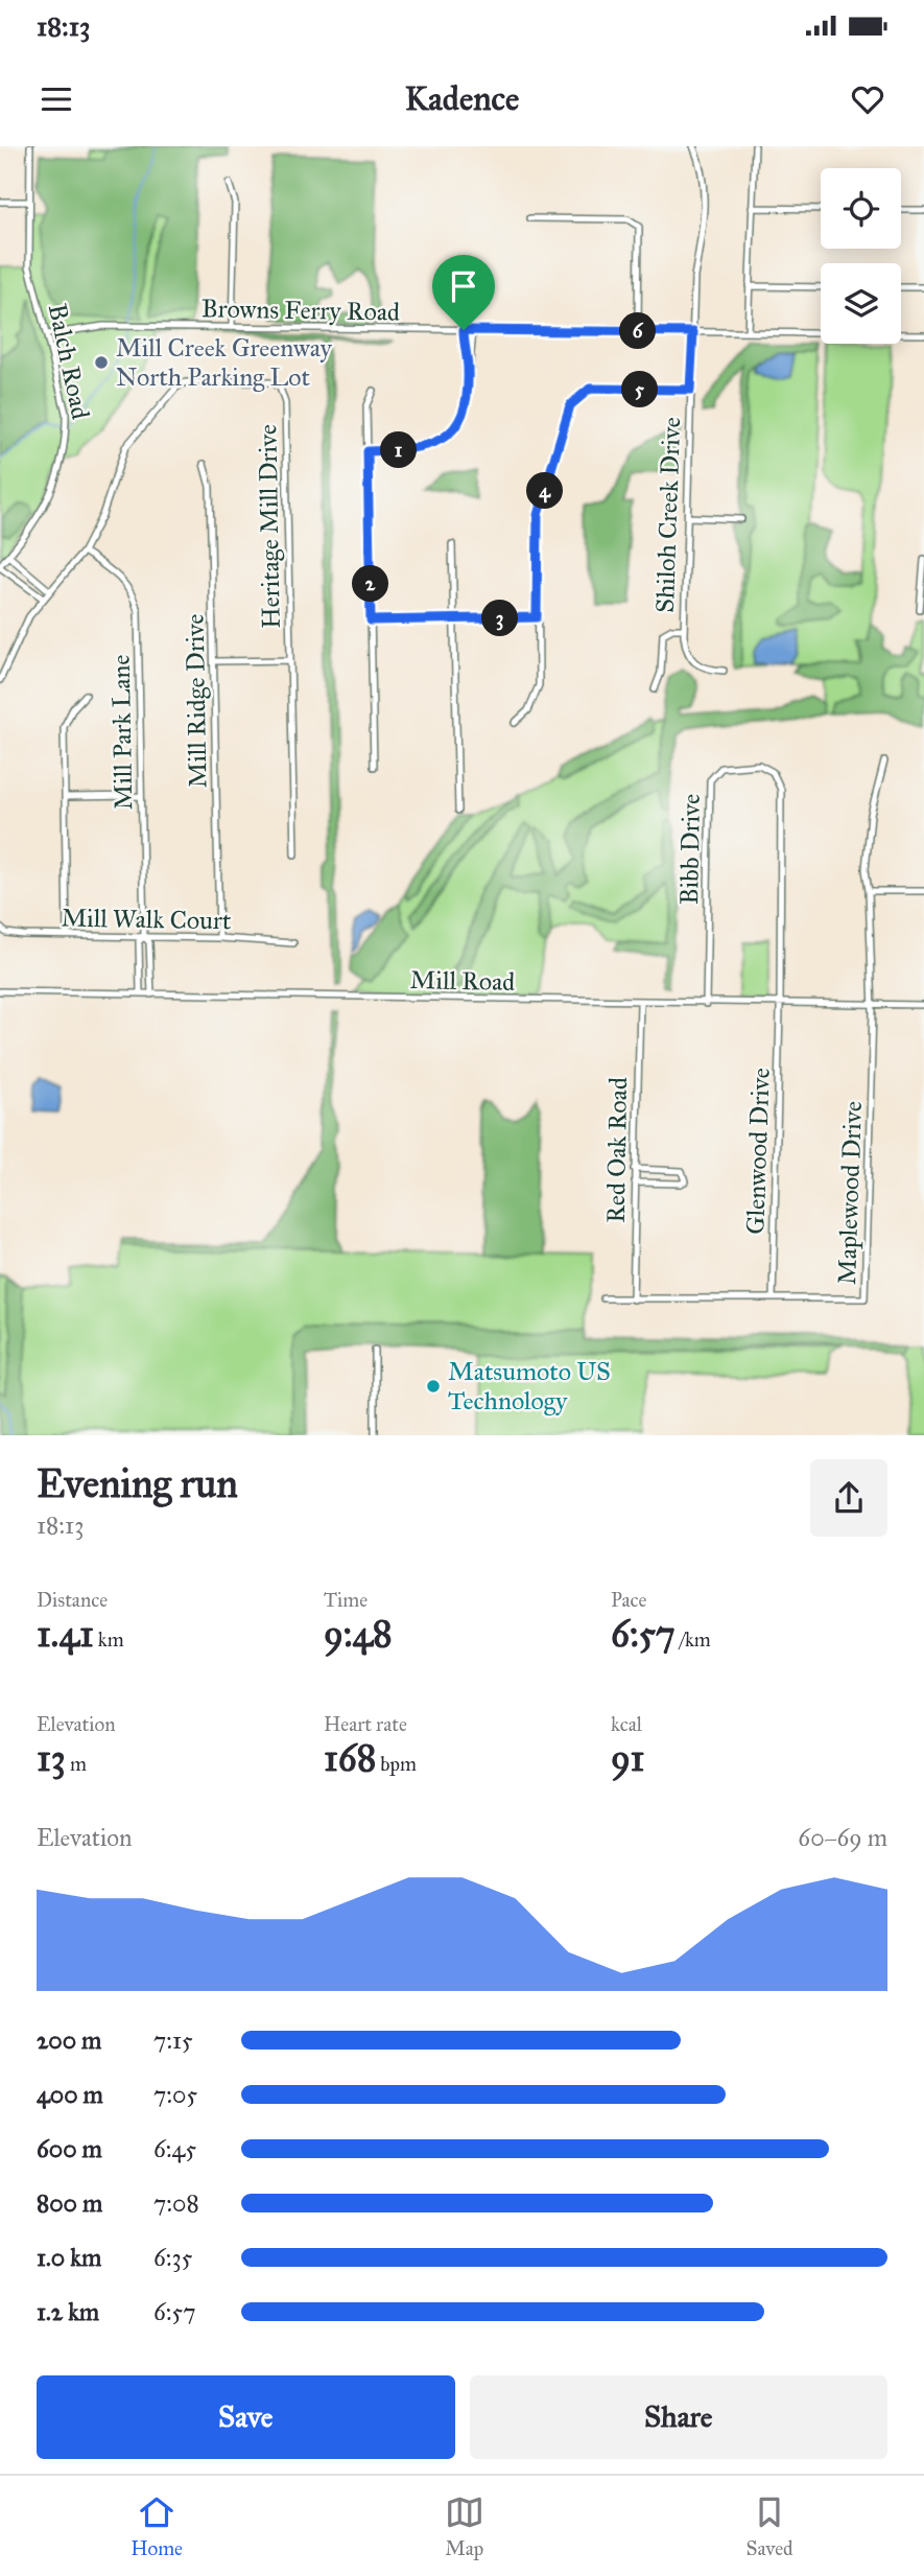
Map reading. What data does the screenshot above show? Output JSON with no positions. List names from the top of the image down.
{
  "streets": {
    "street": [
      "Browns Ferry Road",
      "Balch Road",
      "Shiloh Creek Drive",
      "Heritage Mill Drive",
      "Mill Ridge Drive",
      "Mill Park Lane",
      "Bibb Drive",
      "Mill Walk Court",
      "Mill Road",
      "Red Oak Road",
      "Glenwood Drive",
      "Maplewood Drive"
    ]
  },
  "crossings": [
    ["Browns Ferry Road", "Balch Road"],
    ["Browns Ferry Road", "Shiloh Creek Drive"],
    ["Heritage Mill Drive", "Mill Park Lane"],
    ["Mill Ridge Drive", "Mill Walk Court"],
    ["Mill Park Lane", "Mill Walk Court"],
    ["Mill Park Lane", "Mill Road"],
    ["Bibb Drive", "Mill Road"],
    ["Bibb Drive", "Glenwood Drive"],
    ["Mill Road", "Red Oak Road"],
    ["Mill Road", "Glenwood Drive"],
    ["Mill Road", "Maplewood Drive"],
    ["Red Oak Road", "Maplewood Drive"],
    ["Glenwood Drive", "Maplewood Drive"]
  ],
  "places": ["Mill Creek Greenway North Parking Lot", "Matsumoto US Technology"],
  "page": {
    "status": "18:13",
    "header": "Kadence",
    "pins": [
      "6",
      "5",
      "1",
      "4",
      "2",
      "3"
    ],
    "heading": ["Evening run", "18:13"],
    "stats": [
      ["Distance", "1.41 km"],
      ["Time", "9:48"],
      ["Pace", "6:57 /km"],
      ["Elevation", "13 m"],
      ["Heart rate", "168 bpm"],
      ["kcal", "91"]
    ],
    "chart": ["Elevation", "60–69 m"],
    "list": [
      {
        "name": "200 m",
        "note": "7:15"
      },
      {
        "name": "400 m",
        "note": "7:05"
      },
      {
        "name": "600 m",
        "note": "6:45"
      },
      {
        "name": "800 m",
        "note": "7:08"
      },
      {
        "name": "1.0 km",
        "note": "6:35"
      },
      {
        "name": "1.2 km",
        "note": "6:57"
      }
    ],
    "buttons": ["Save", "Share"],
    "tabs": ["Home", "Map", "Saved"]
  }
}
